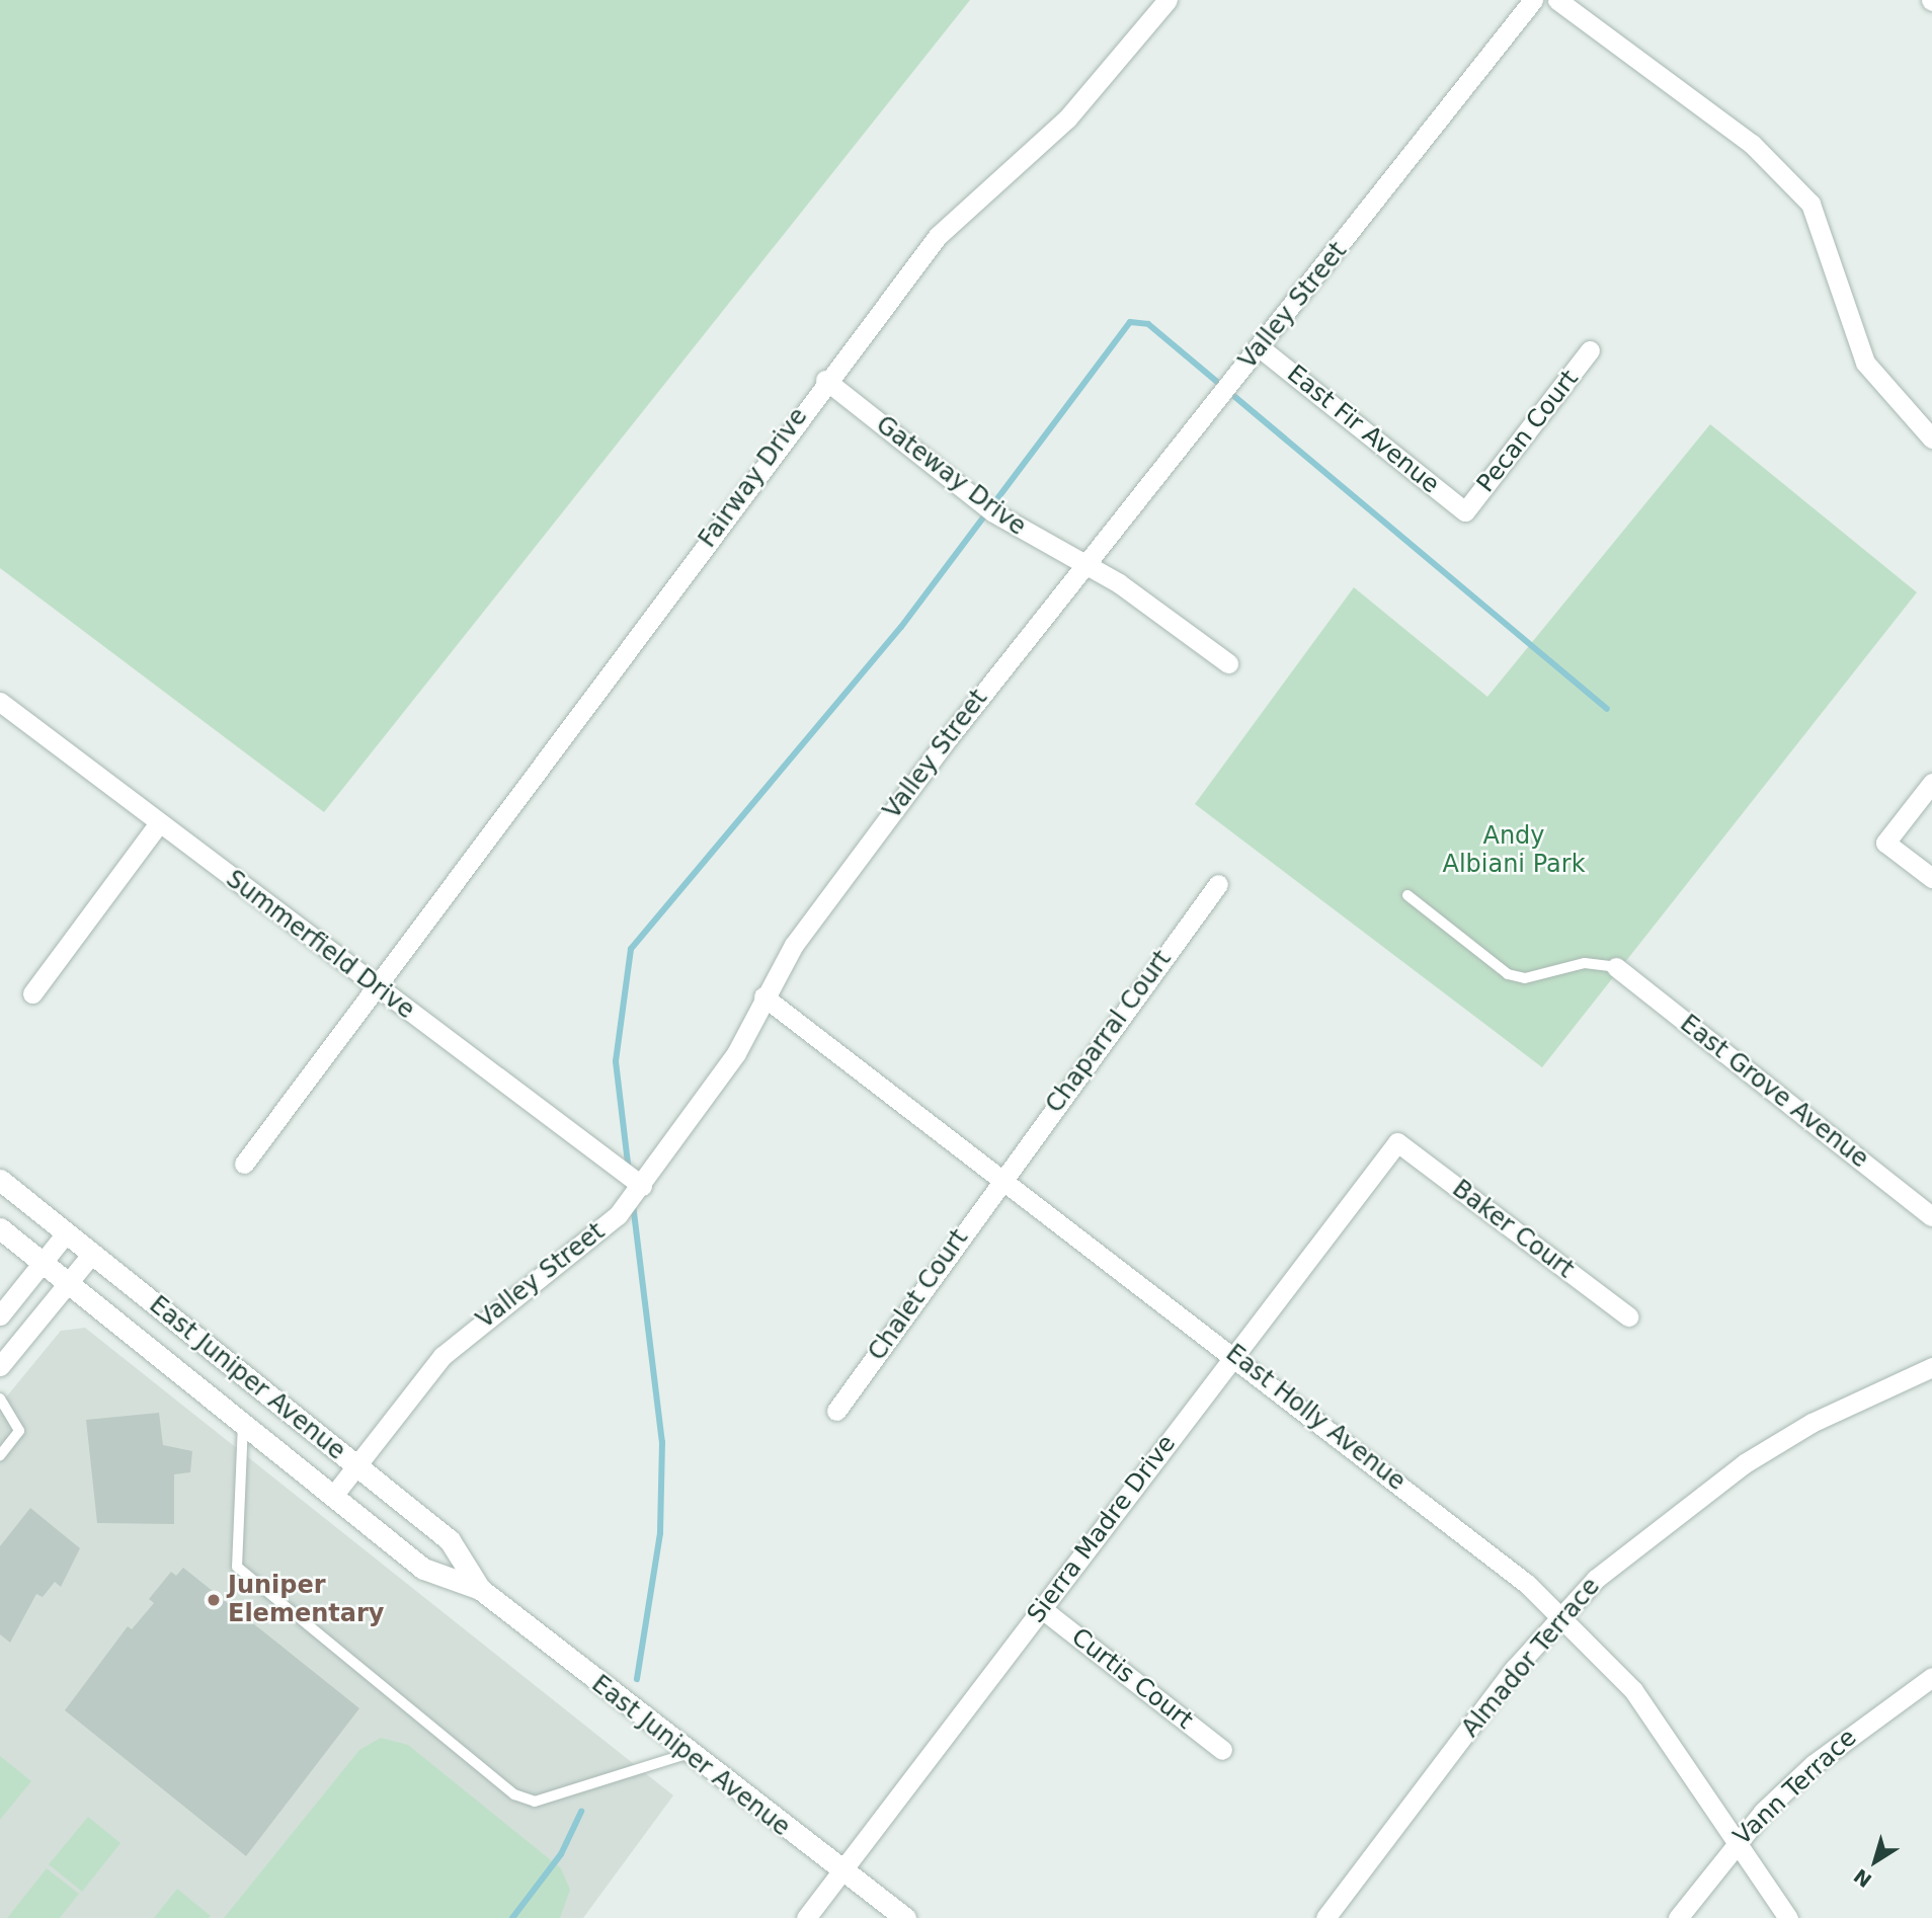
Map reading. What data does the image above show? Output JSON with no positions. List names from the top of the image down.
{
  "streets": {
    "street": [
      "Valley Street",
      "East Fir Avenue",
      "Pecan Court",
      "Gateway Drive",
      "Fairway Drive",
      "Summerfield Drive",
      "Chaparral Court",
      "East Grove Avenue",
      "Baker Court",
      "Chalet Court",
      "East Juniper Avenue",
      "East Holly Avenue",
      "Sierra Madre Drive",
      "Almador Terrace",
      "Curtis Court",
      "Vann Terrace"
    ]
  },
  "crossings": [
    ["Valley Street", "East Fir Avenue"],
    ["Valley Street", "Gateway Drive"],
    ["Valley Street", "Summerfield Drive"],
    ["Valley Street", "East Juniper Avenue"],
    ["Valley Street", "East Holly Avenue"],
    ["East Fir Avenue", "Pecan Court"],
    ["Gateway Drive", "Fairway Drive"],
    ["Fairway Drive", "Summerfield Drive"],
    ["Chaparral Court", "Chalet Court"],
    ["Chaparral Court", "East Holly Avenue"],
    ["Baker Court", "Sierra Madre Drive"],
    ["Chalet Court", "East Holly Avenue"],
    ["East Juniper Avenue", "Sierra Madre Drive"],
    ["East Holly Avenue", "Sierra Madre Drive"],
    ["East Holly Avenue", "Almador Terrace"],
    ["East Holly Avenue", "Vann Terrace"],
    ["Sierra Madre Drive", "Curtis Court"]
  ],
  "parks": ["Andy Albiani Park"],
  "places": ["Juniper Elementary"],
  "north": "bottom left"
}
